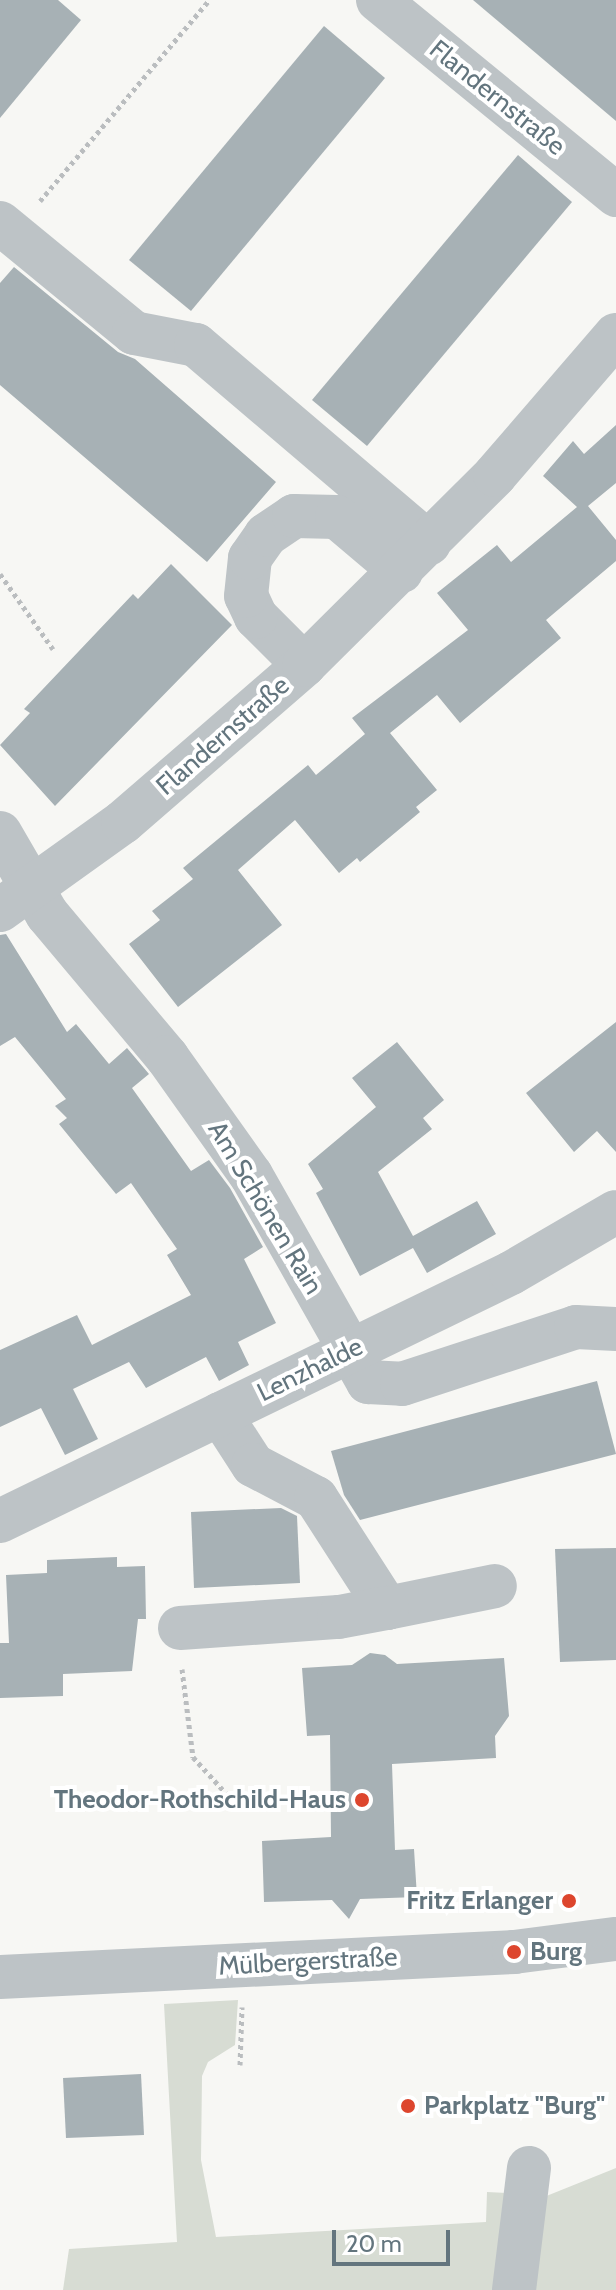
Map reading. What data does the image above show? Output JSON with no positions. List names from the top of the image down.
{
  "streets": {
    "street": [
      "Flandernstraße",
      "Am Schönen Rain",
      "Lenzhalde",
      "Mülbergerstraße"
    ]
  },
  "crossings": [
    ["Flandernstraße", "Am Schönen Rain"],
    ["Am Schönen Rain", "Lenzhalde"]
  ],
  "places": [
    "Theodor-Rothschild-Haus",
    "Fritz Erlanger",
    "Burg",
    "Parkplatz \"Burg\""
  ],
  "scale_bar": "20 m"
}
